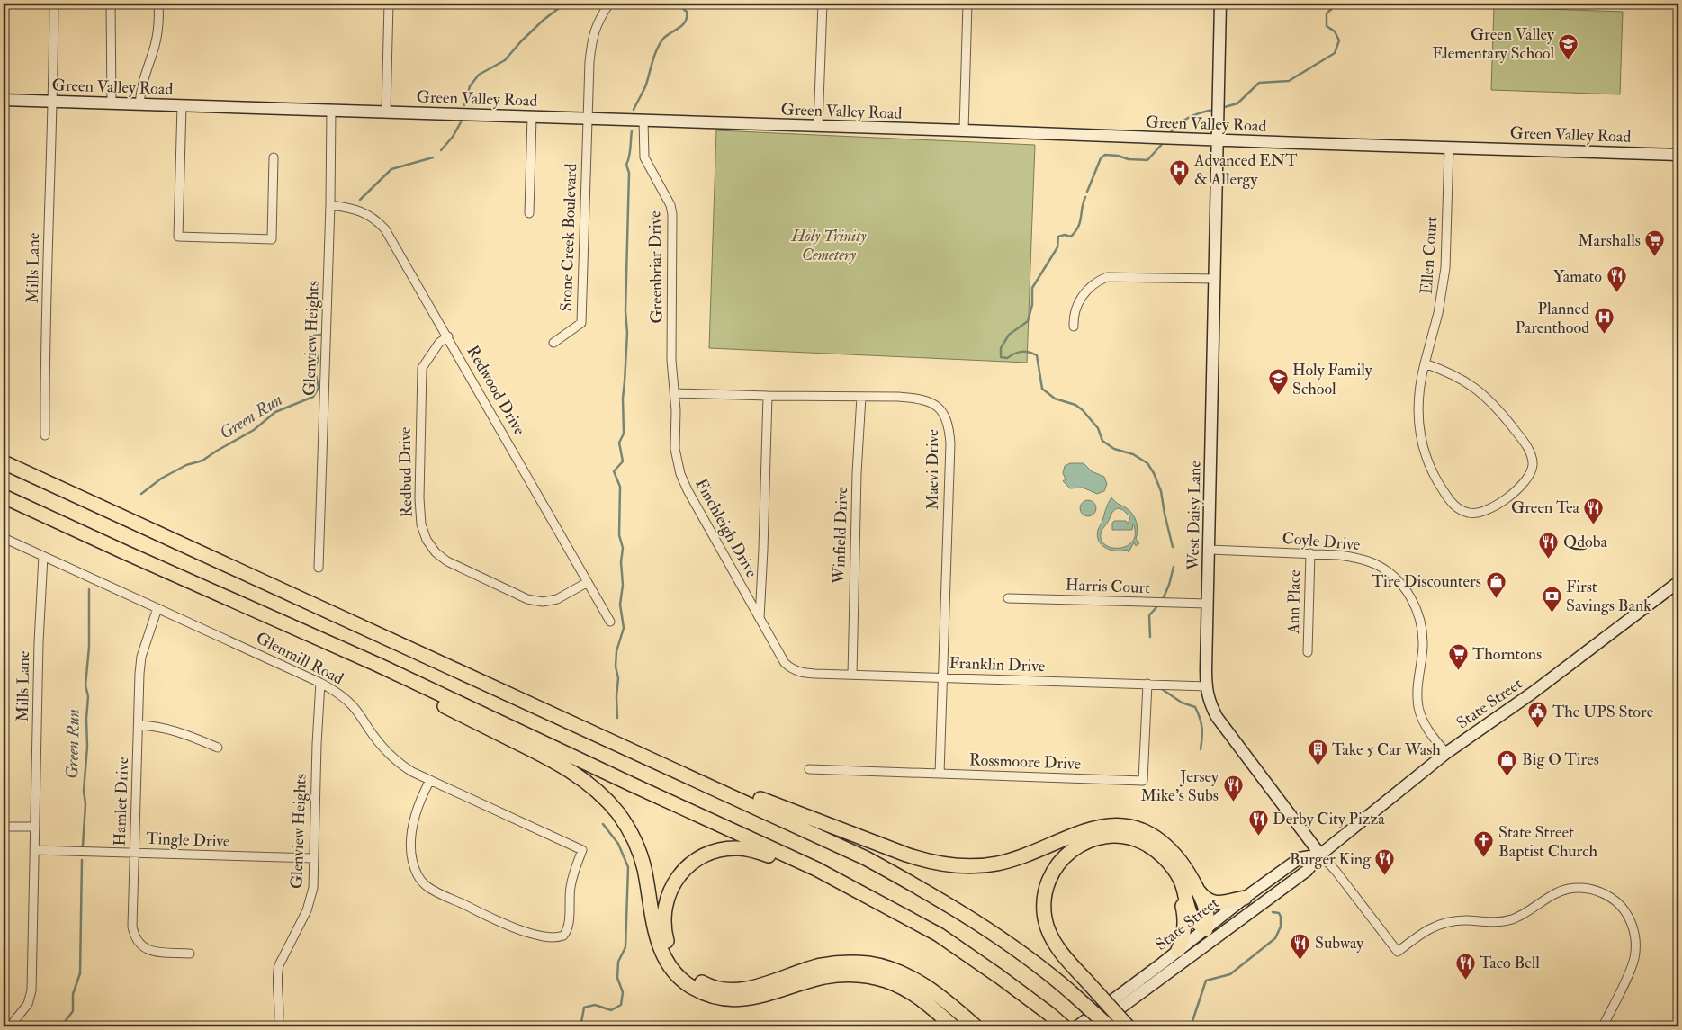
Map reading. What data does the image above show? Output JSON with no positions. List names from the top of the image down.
{
  "streets": {
    "street": [
      "Green Valley Road",
      "Stone Creek Boulevard",
      "Ellen Court",
      "Greenbriar Drive",
      "Mills Lane",
      "Glenview Heights",
      "Redwood Drive",
      "Maevi Drive",
      "Redbud Drive",
      "West Daisy Lane",
      "Finchleigh Drive",
      "Winfield Drive",
      "Coyle Drive",
      "Harris Court",
      "Ann Place",
      "Glenmill Road",
      "Franklin Drive",
      "State Street",
      "Rossmoore Drive",
      "Hamlet Drive",
      "Tingle Drive"
    ]
  },
  "crossings": [
    ["Green Valley Road", "Stone Creek Boulevard"],
    ["Green Valley Road", "Ellen Court"],
    ["Green Valley Road", "Greenbriar Drive"],
    ["Green Valley Road", "Mills Lane"],
    ["Green Valley Road", "Glenview Heights"],
    ["Green Valley Road", "West Daisy Lane"],
    ["Greenbriar Drive", "Maevi Drive"],
    ["Greenbriar Drive", "Finchleigh Drive"],
    ["Mills Lane", "Glenmill Road"],
    ["Mills Lane", "Tingle Drive"],
    ["Glenview Heights", "Redwood Drive"],
    ["Glenview Heights", "Glenmill Road"],
    ["Glenview Heights", "Tingle Drive"],
    ["Redwood Drive", "Redbud Drive"],
    ["Maevi Drive", "Finchleigh Drive"],
    ["Maevi Drive", "Winfield Drive"],
    ["Maevi Drive", "Franklin Drive"],
    ["Maevi Drive", "Rossmoore Drive"],
    ["West Daisy Lane", "Coyle Drive"],
    ["West Daisy Lane", "Harris Court"],
    ["West Daisy Lane", "Franklin Drive"],
    ["West Daisy Lane", "State Street"],
    ["Finchleigh Drive", "Franklin Drive"],
    ["Winfield Drive", "Franklin Drive"],
    ["Coyle Drive", "Ann Place"],
    ["Coyle Drive", "State Street"],
    ["Glenmill Road", "Hamlet Drive"],
    ["Franklin Drive", "Rossmoore Drive"],
    ["Hamlet Drive", "Tingle Drive"]
  ],
  "water": ["Green Run"],
  "parks": ["Holy Trinity Cemetery"],
  "places": {
    "school or university": ["Green Valley Elementary School", "Holy Family School"],
    "hospital": ["Advanced ENT & Allergy", "Planned Parenthood"],
    "supermarket": ["Marshalls", "Thorntons"],
    "restaurant": [
      "Yamato",
      "Green Tea",
      "Qdoba",
      "Jersey Mike's Subs",
      "Derby City Pizza",
      "Burger King",
      "Subway",
      "Taco Bell"
    ],
    "shop": ["Tire Discounters", "Big O Tires"],
    "bank": ["First Savings Bank"],
    "public building": ["The UPS Store"],
    "building": ["Take 5 Car Wash"],
    "church": ["State Street Baptist Church"]
  }
}
